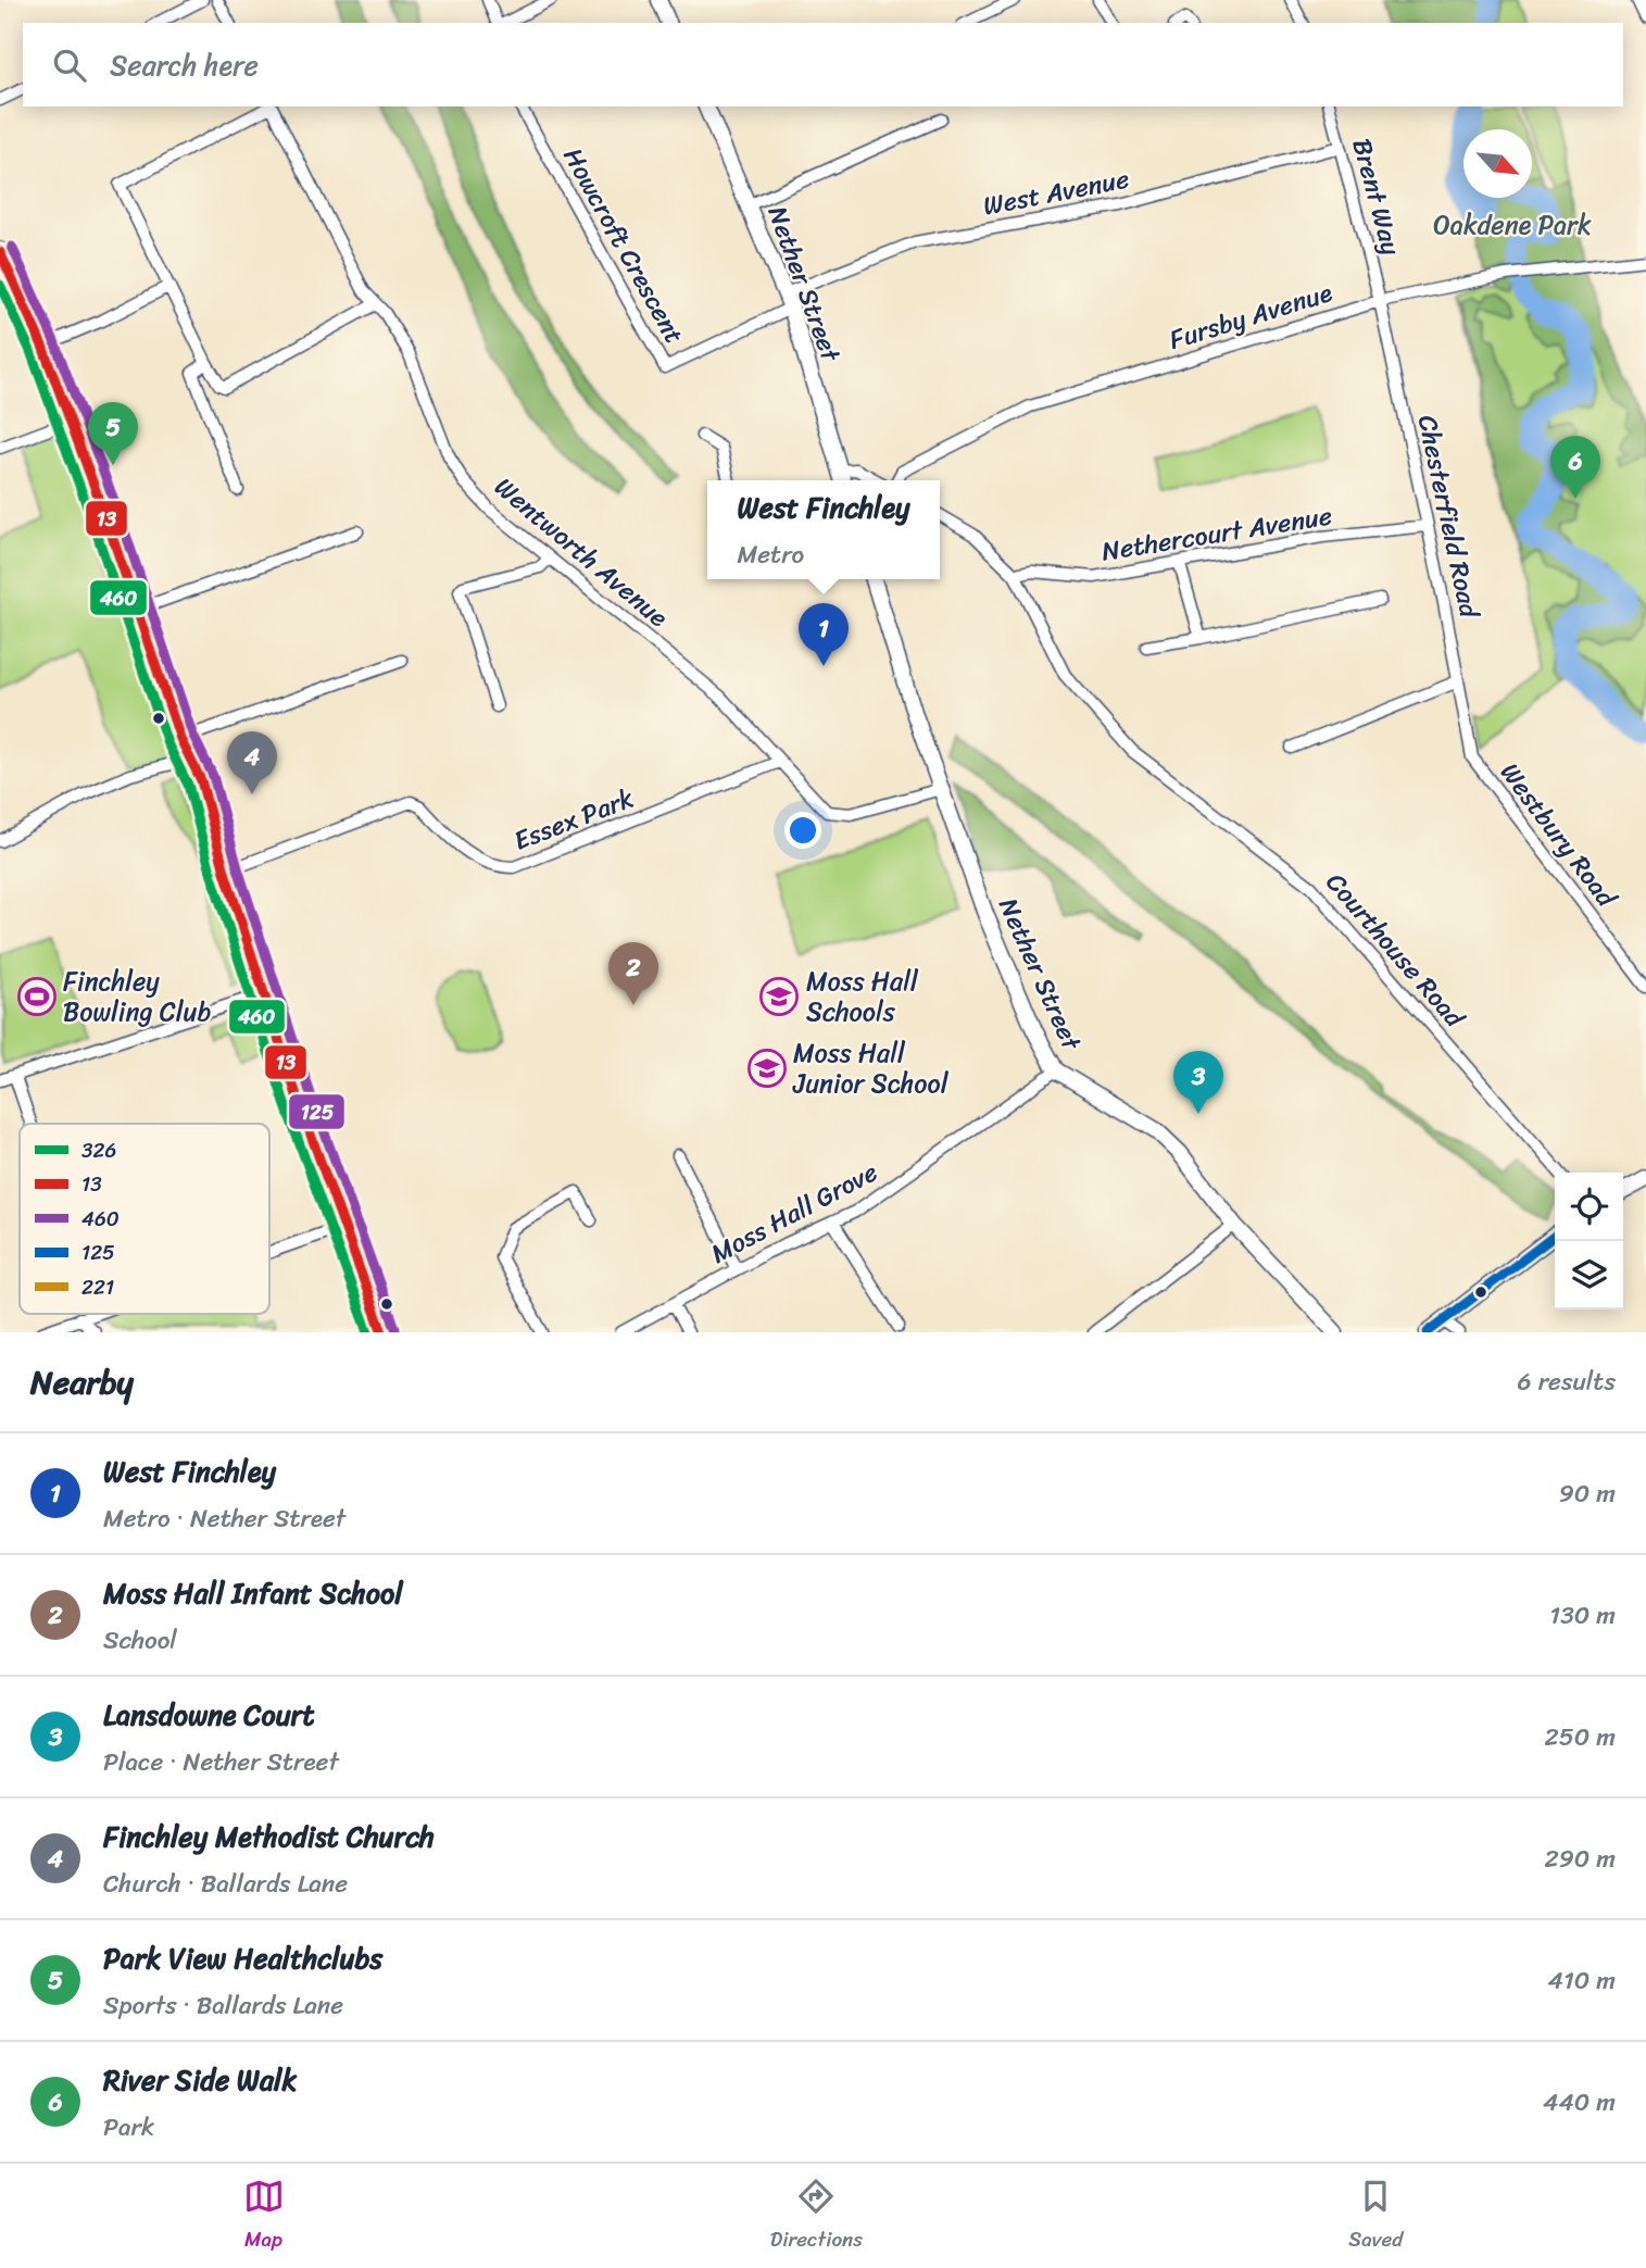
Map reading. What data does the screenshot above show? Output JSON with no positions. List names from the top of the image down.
{
  "streets": {
    "street": [
      "West Avenue",
      "Brent Way",
      "Howcroft Crescent",
      "Nether Street",
      "Fursby Avenue",
      "Chesterfield Road",
      "Nethercourt Avenue",
      "Wentworth Avenue",
      "Essex Park",
      "Westbury Road",
      "Courthouse Road",
      "Moss Hall Grove"
    ]
  },
  "crossings": [
    ["West Avenue", "Brent Way"],
    ["West Avenue", "Howcroft Crescent"],
    ["West Avenue", "Nether Street"],
    ["Brent Way", "Fursby Avenue"],
    ["Brent Way", "Chesterfield Road"],
    ["Howcroft Crescent", "Nether Street"],
    ["Nether Street", "Moss Hall Grove"],
    ["Fursby Avenue", "Chesterfield Road"],
    ["Chesterfield Road", "Nethercourt Avenue"],
    ["Chesterfield Road", "Westbury Road"],
    ["Nethercourt Avenue", "Courthouse Road"],
    ["Wentworth Avenue", "Essex Park"]
  ],
  "parks": ["Oakdene Park"],
  "places": {
    "sports": ["Finchley Bowling Club"],
    "school or university": ["Moss Hall Schools", "Moss Hall Junior School"]
  },
  "lines": [
    "transit line 125",
    "transit line 13",
    "transit line 460",
    "transit line 221"
  ],
  "legend": [
    "326",
    "13",
    "460",
    "125",
    "221"
  ],
  "north": "bottom right",
  "page": {
    "search": "Search here",
    "pins": [
      "5",
      "6",
      "1",
      "4",
      "2",
      "3"
    ],
    "popup": ["West Finchley", "Metro"],
    "heading": ["Nearby", "6 results"],
    "list": [
      {
        "mark": "1",
        "name": "West Finchley",
        "note": "Metro · Nether Street",
        "value": "90 m"
      },
      {
        "mark": "2",
        "name": "Moss Hall Infant School",
        "note": "School",
        "value": "130 m"
      },
      {
        "mark": "3",
        "name": "Lansdowne Court",
        "note": "Place · Nether Street",
        "value": "250 m"
      },
      {
        "mark": "4",
        "name": "Finchley Methodist Church",
        "note": "Church · Ballards Lane",
        "value": "290 m"
      },
      {
        "mark": "5",
        "name": "Park View Healthclubs",
        "note": "Sports · Ballards Lane",
        "value": "410 m"
      },
      {
        "mark": "6",
        "name": "River Side Walk",
        "note": "Park",
        "value": "440 m"
      }
    ],
    "nav": ["Map", "Directions", "Saved"]
  }
}
